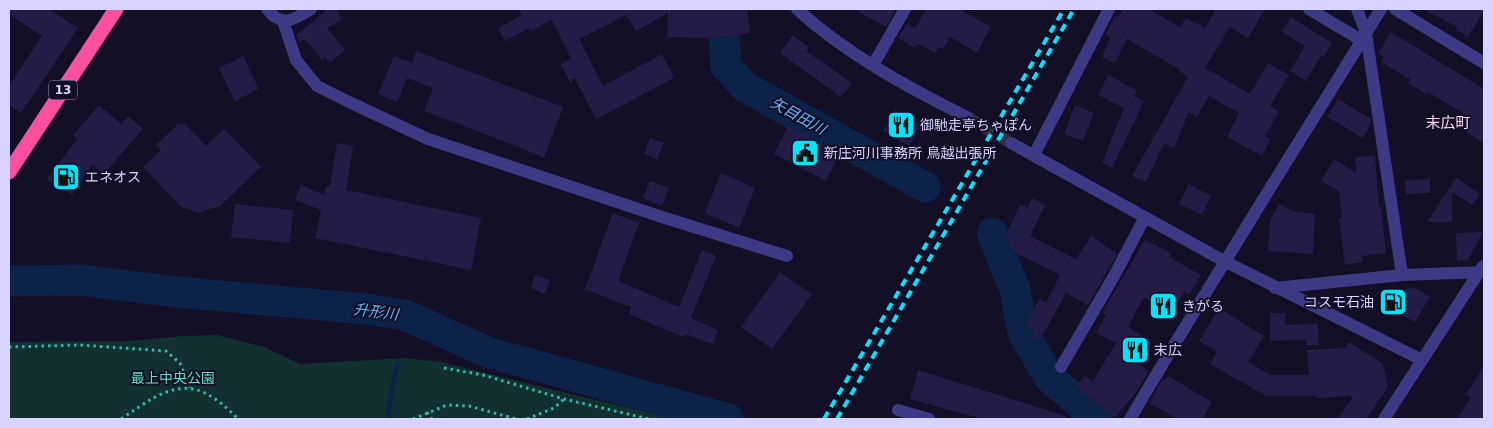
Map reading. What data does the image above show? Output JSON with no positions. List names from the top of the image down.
{
  "streets": {
    "highway": ["13"]
  },
  "districts": ["末広町"],
  "water": ["矢目田川", "升形川"],
  "parks": ["最上中央公園"],
  "places": {
    "restaurant": ["御馳走亭ちゃぽん", "きがる", "末広"],
    "public building": ["新庄河川事務所 鳥越出張所"],
    "fuel station": ["エネオス", "コスモ石油"]
  }
}
